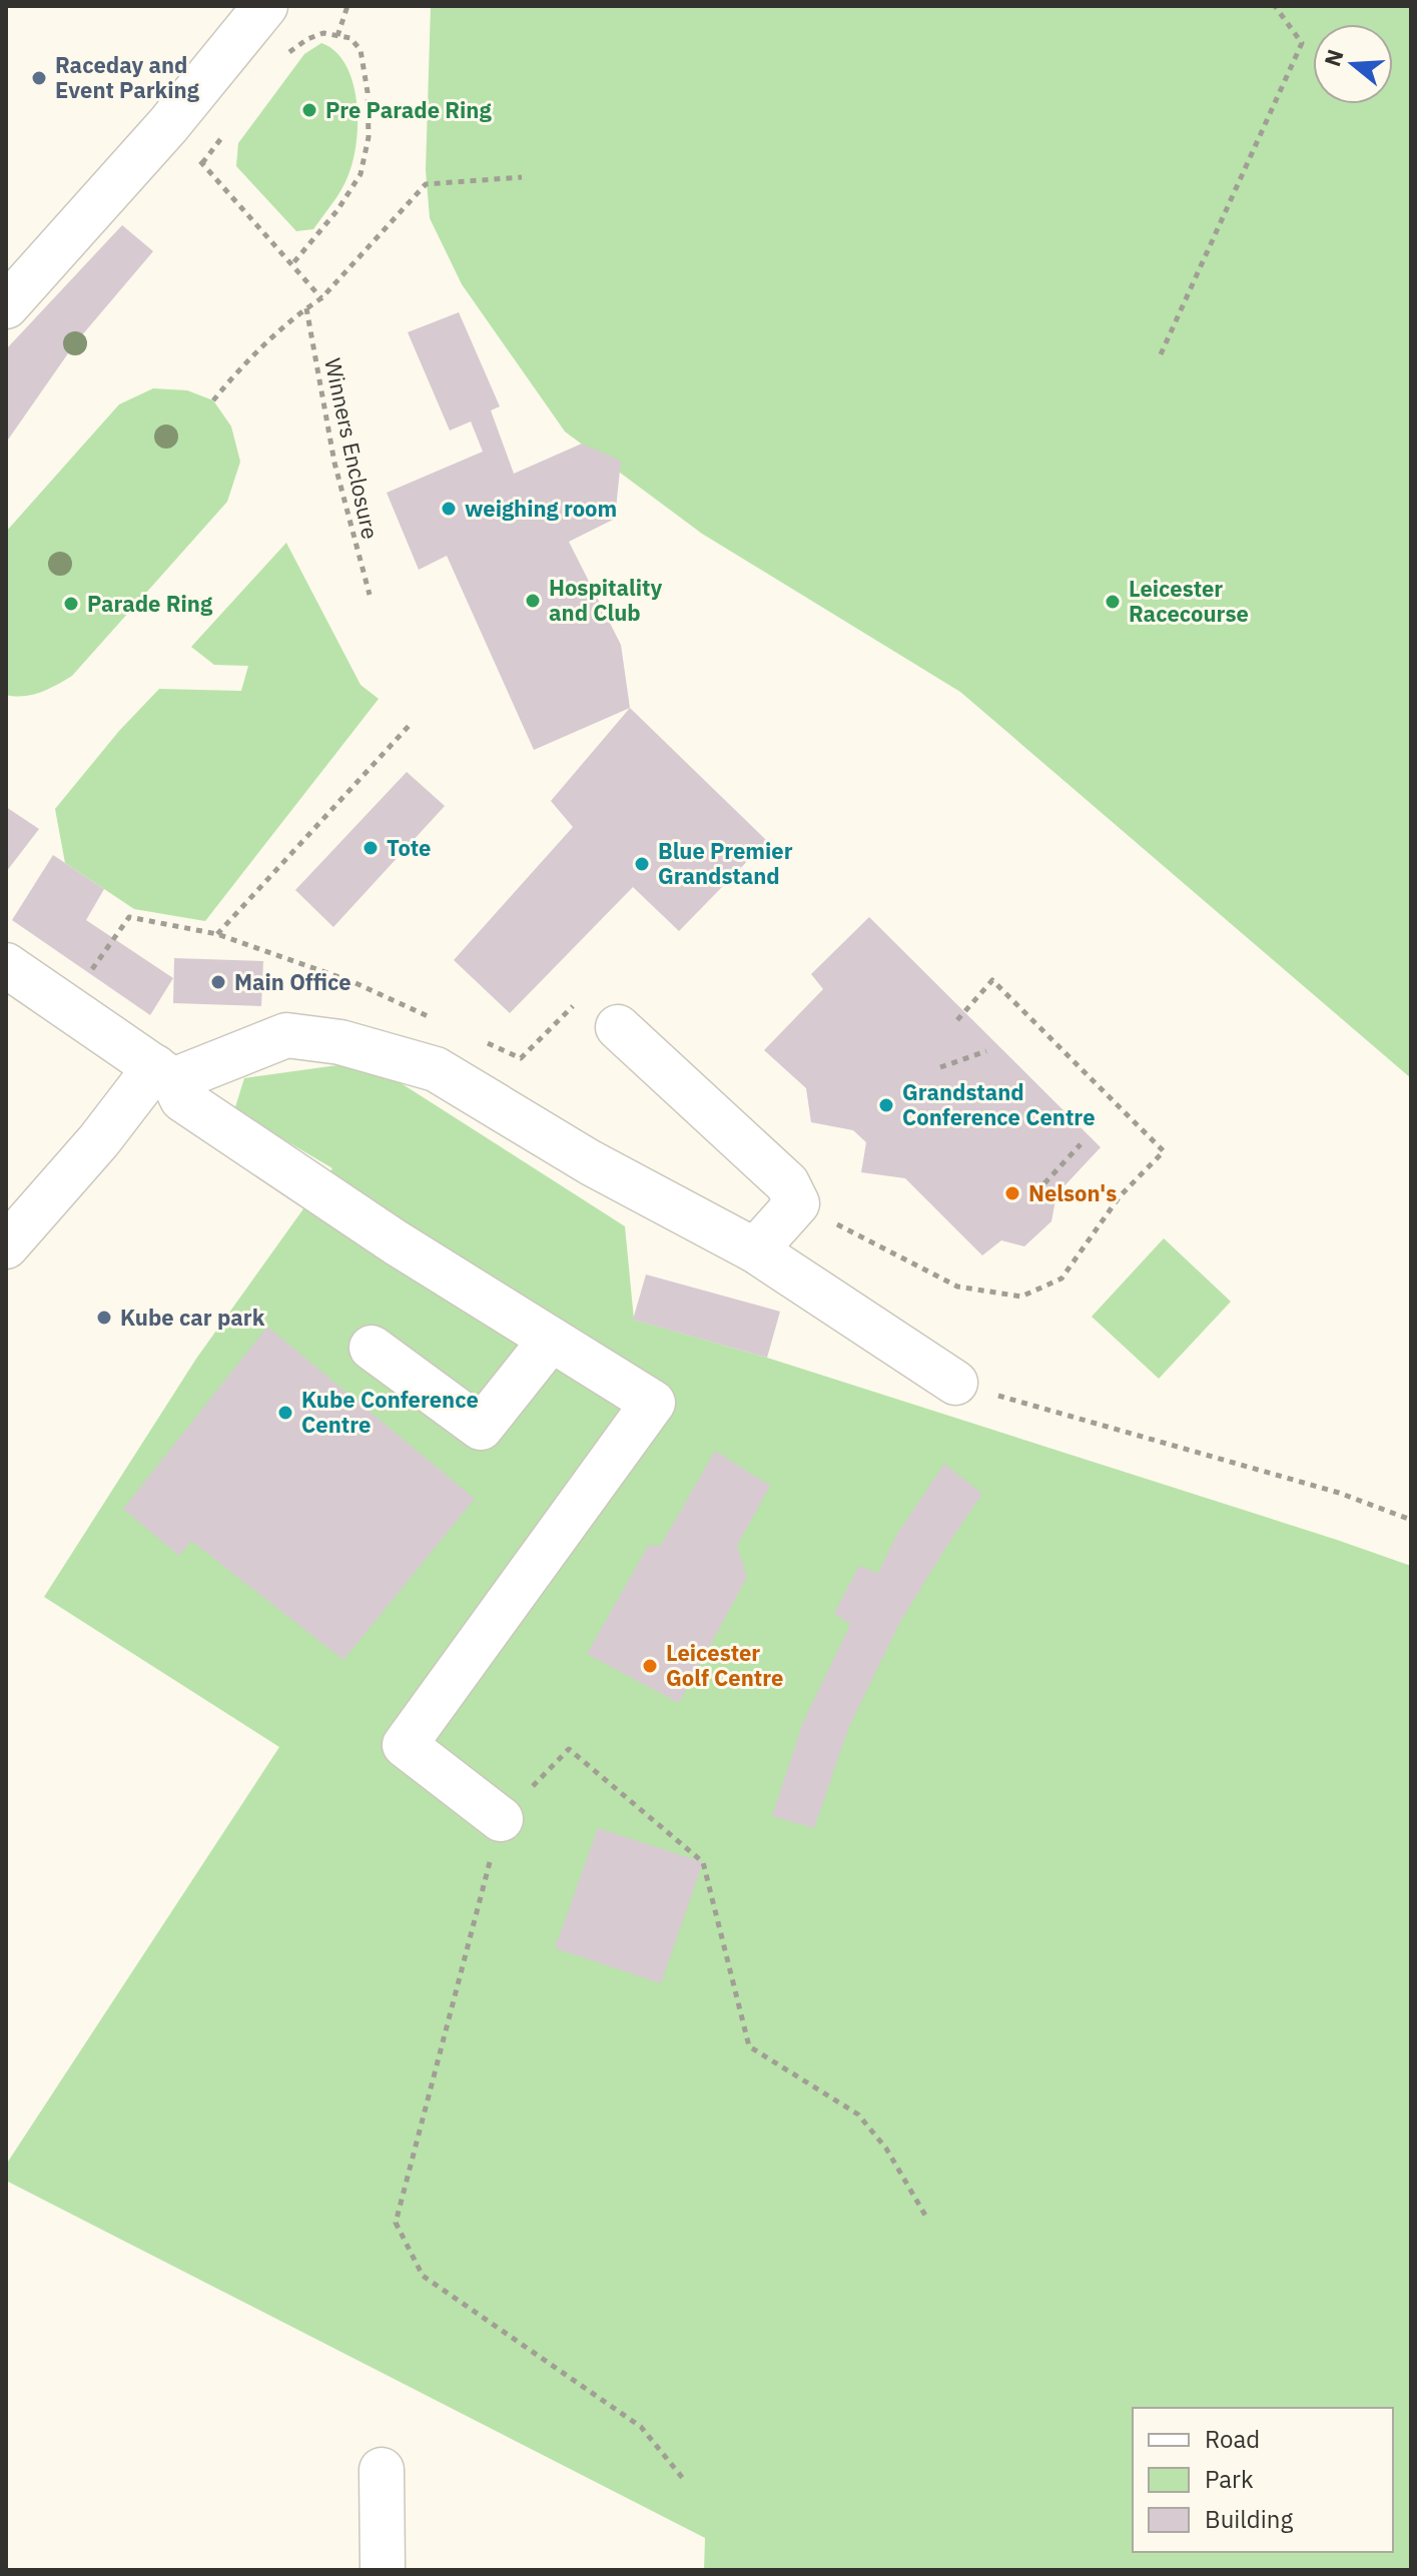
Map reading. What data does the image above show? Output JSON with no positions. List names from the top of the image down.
{
  "streets": {
    "path": ["Winners Enclosure"]
  },
  "places": [
    "Raceday and Event Parking",
    "Pre Parade Ring",
    "weighing room",
    "Hospitality and Club",
    "Leicester Racecourse",
    "Parade Ring",
    "Tote",
    "Blue Premier Grandstand",
    "Main Office",
    "Grandstand Conference Centre",
    "Nelson's",
    "Kube car park",
    "Kube Conference Centre",
    "Leicester Golf Centre"
  ],
  "legend": ["Road", "Park", "Building"],
  "north": "left"
}
